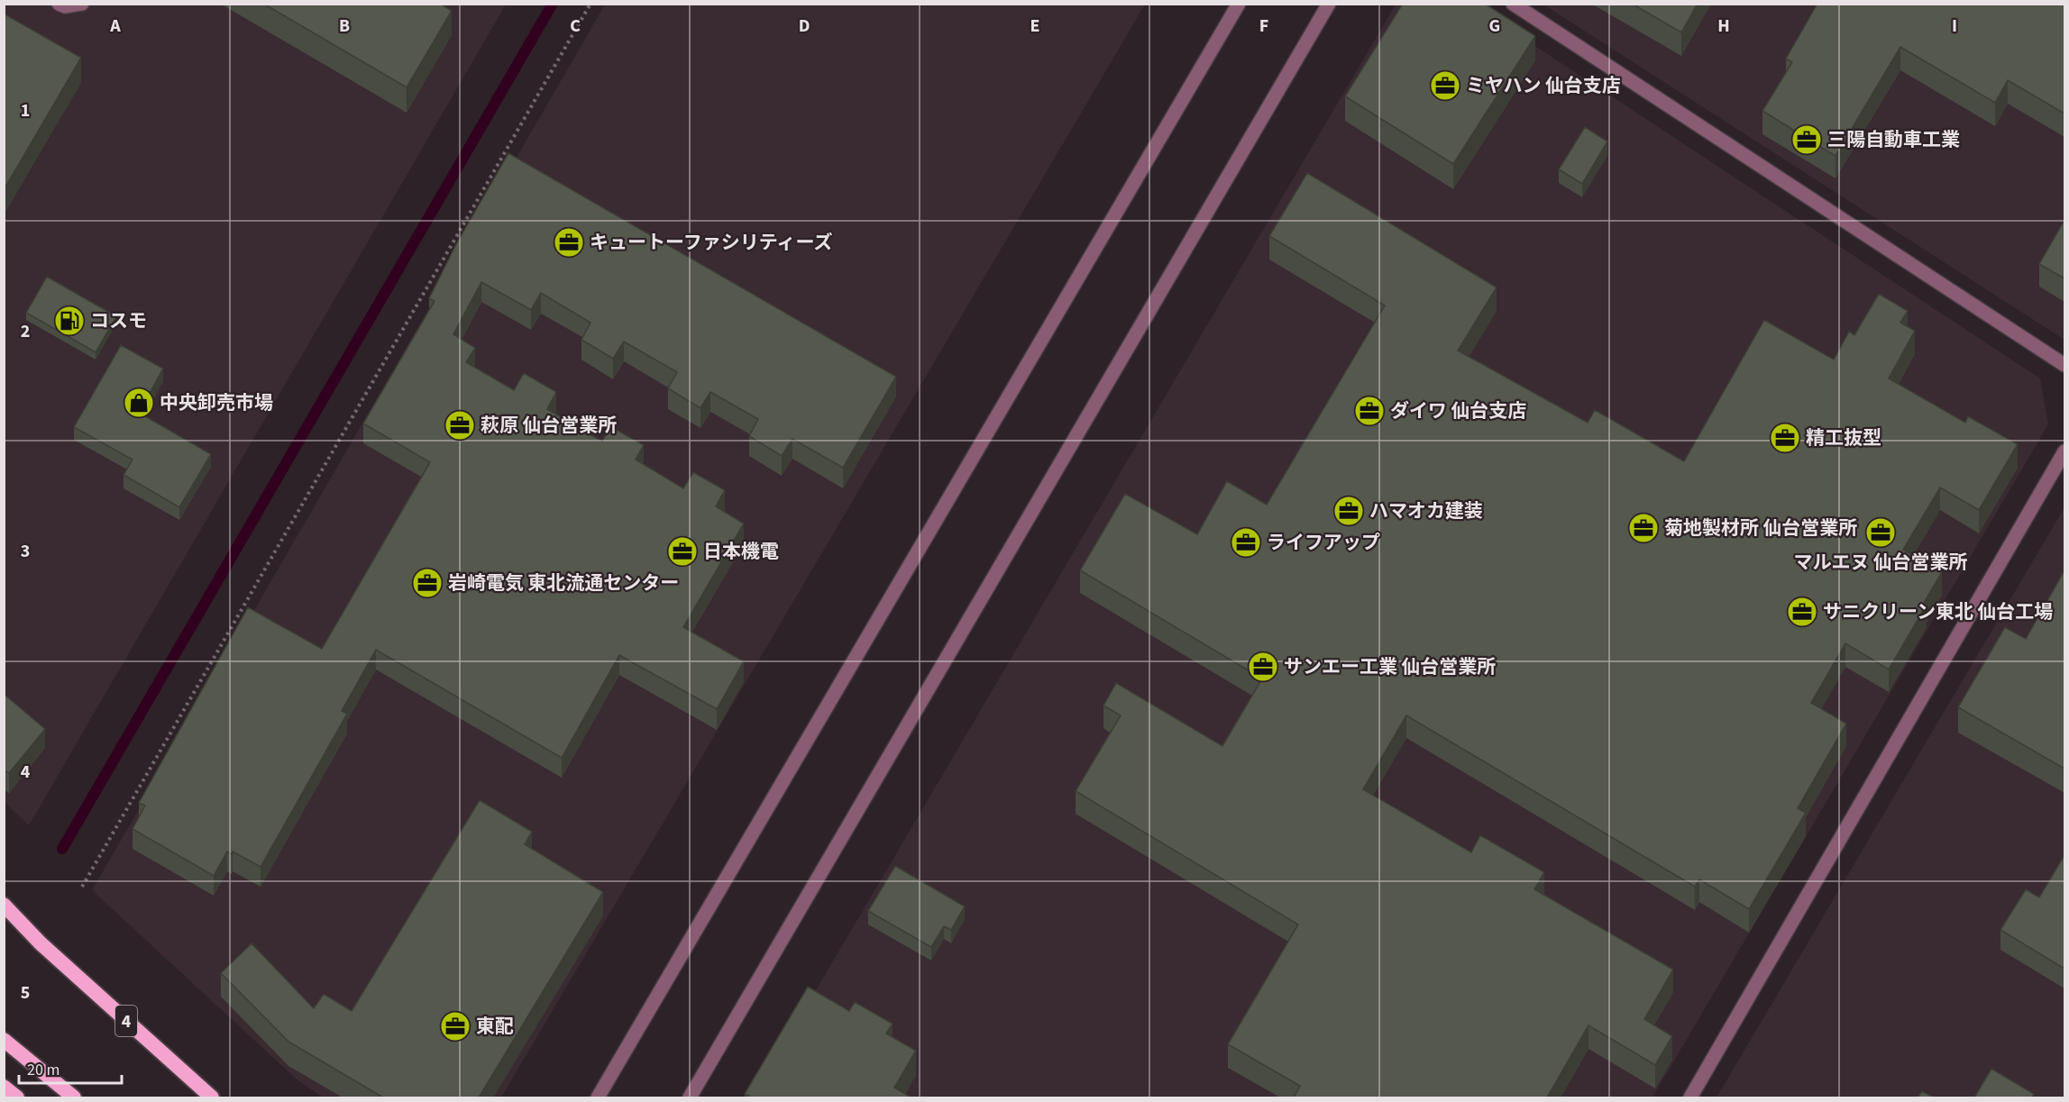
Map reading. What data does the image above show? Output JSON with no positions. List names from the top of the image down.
{
  "streets": {
    "highway": ["4"]
  },
  "places": {
    "office": [
      "ミヤハン 仙台支店",
      "三陽自動車工業",
      "キュートーファシリティーズ",
      "ダイワ 仙台支店",
      "萩原 仙台営業所",
      "精工抜型",
      "ハマオカ建装",
      "菊地製材所 仙台営業所",
      "マルエヌ 仙台営業所",
      "ライフアップ",
      "日本機電",
      "岩崎電気 東北流通センター",
      "サニクリーン東北 仙台工場",
      "サンエー工業 仙台営業所",
      "東配"
    ],
    "fuel station": ["コスモ"],
    "shop": ["中央卸売市場"]
  },
  "scale_bar": "20 m",
  "grid": {
    "columns": [
      "A",
      "B",
      "C",
      "D",
      "E",
      "F",
      "G",
      "H",
      "I"
    ],
    "rows": [
      "1",
      "2",
      "3",
      "4",
      "5"
    ]
  }
}
